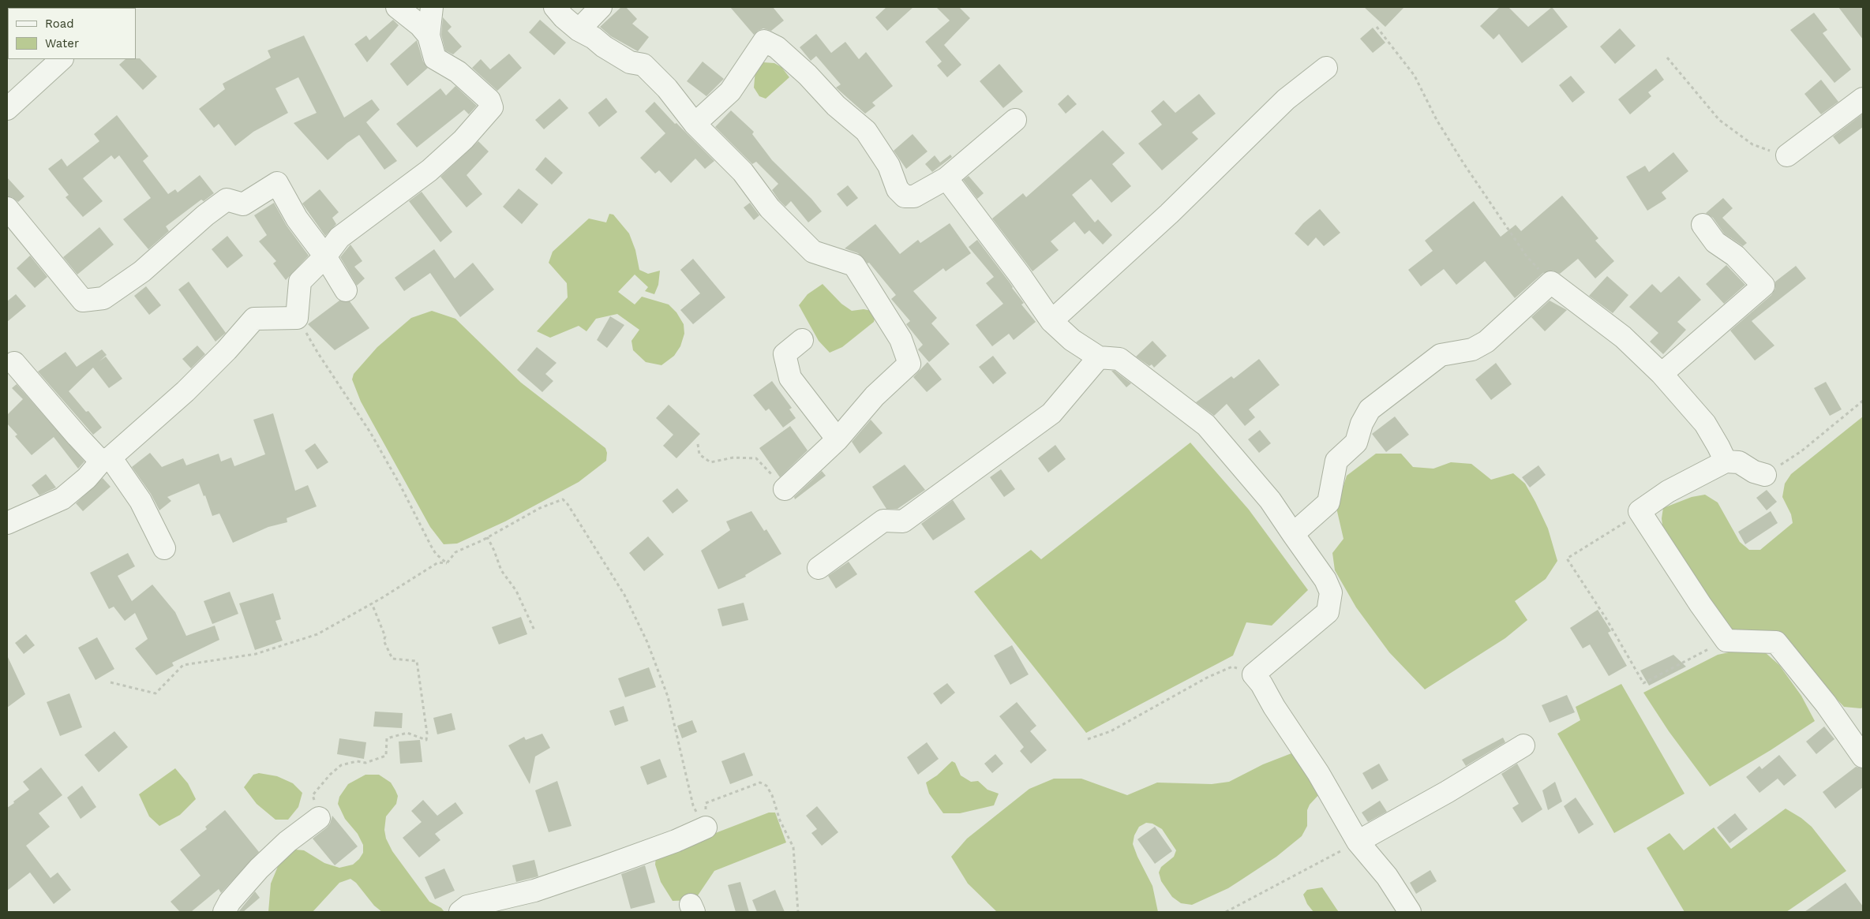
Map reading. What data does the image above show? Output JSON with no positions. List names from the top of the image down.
{
  "legend": ["Road", "Water"]
}
